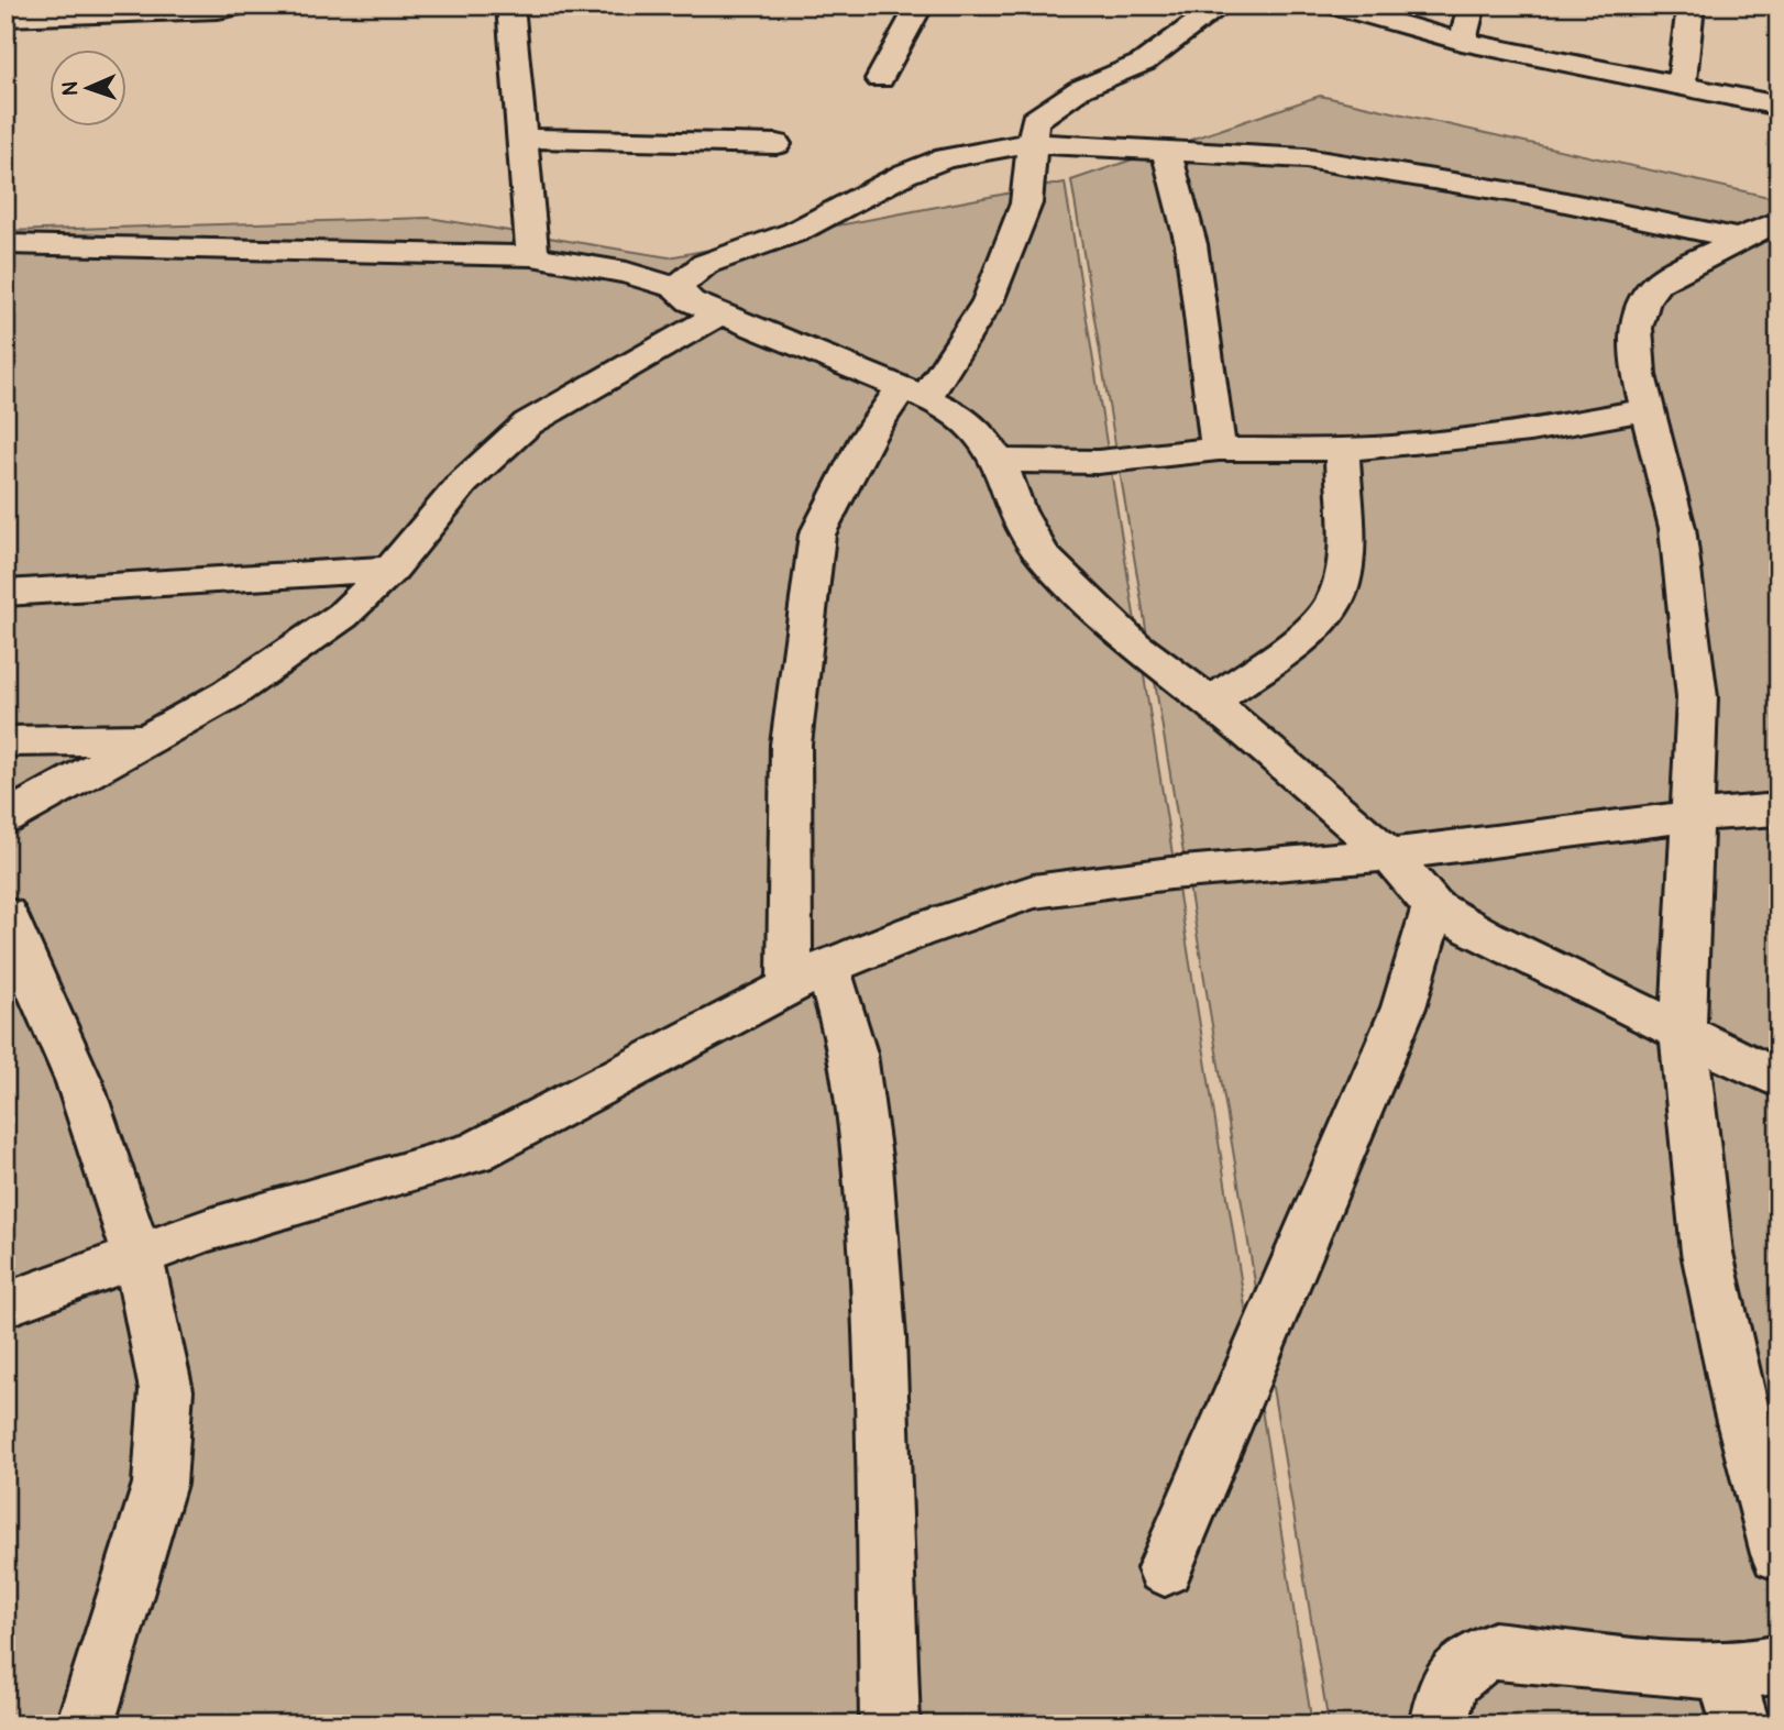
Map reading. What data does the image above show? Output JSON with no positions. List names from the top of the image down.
{
  "north": "left"
}
